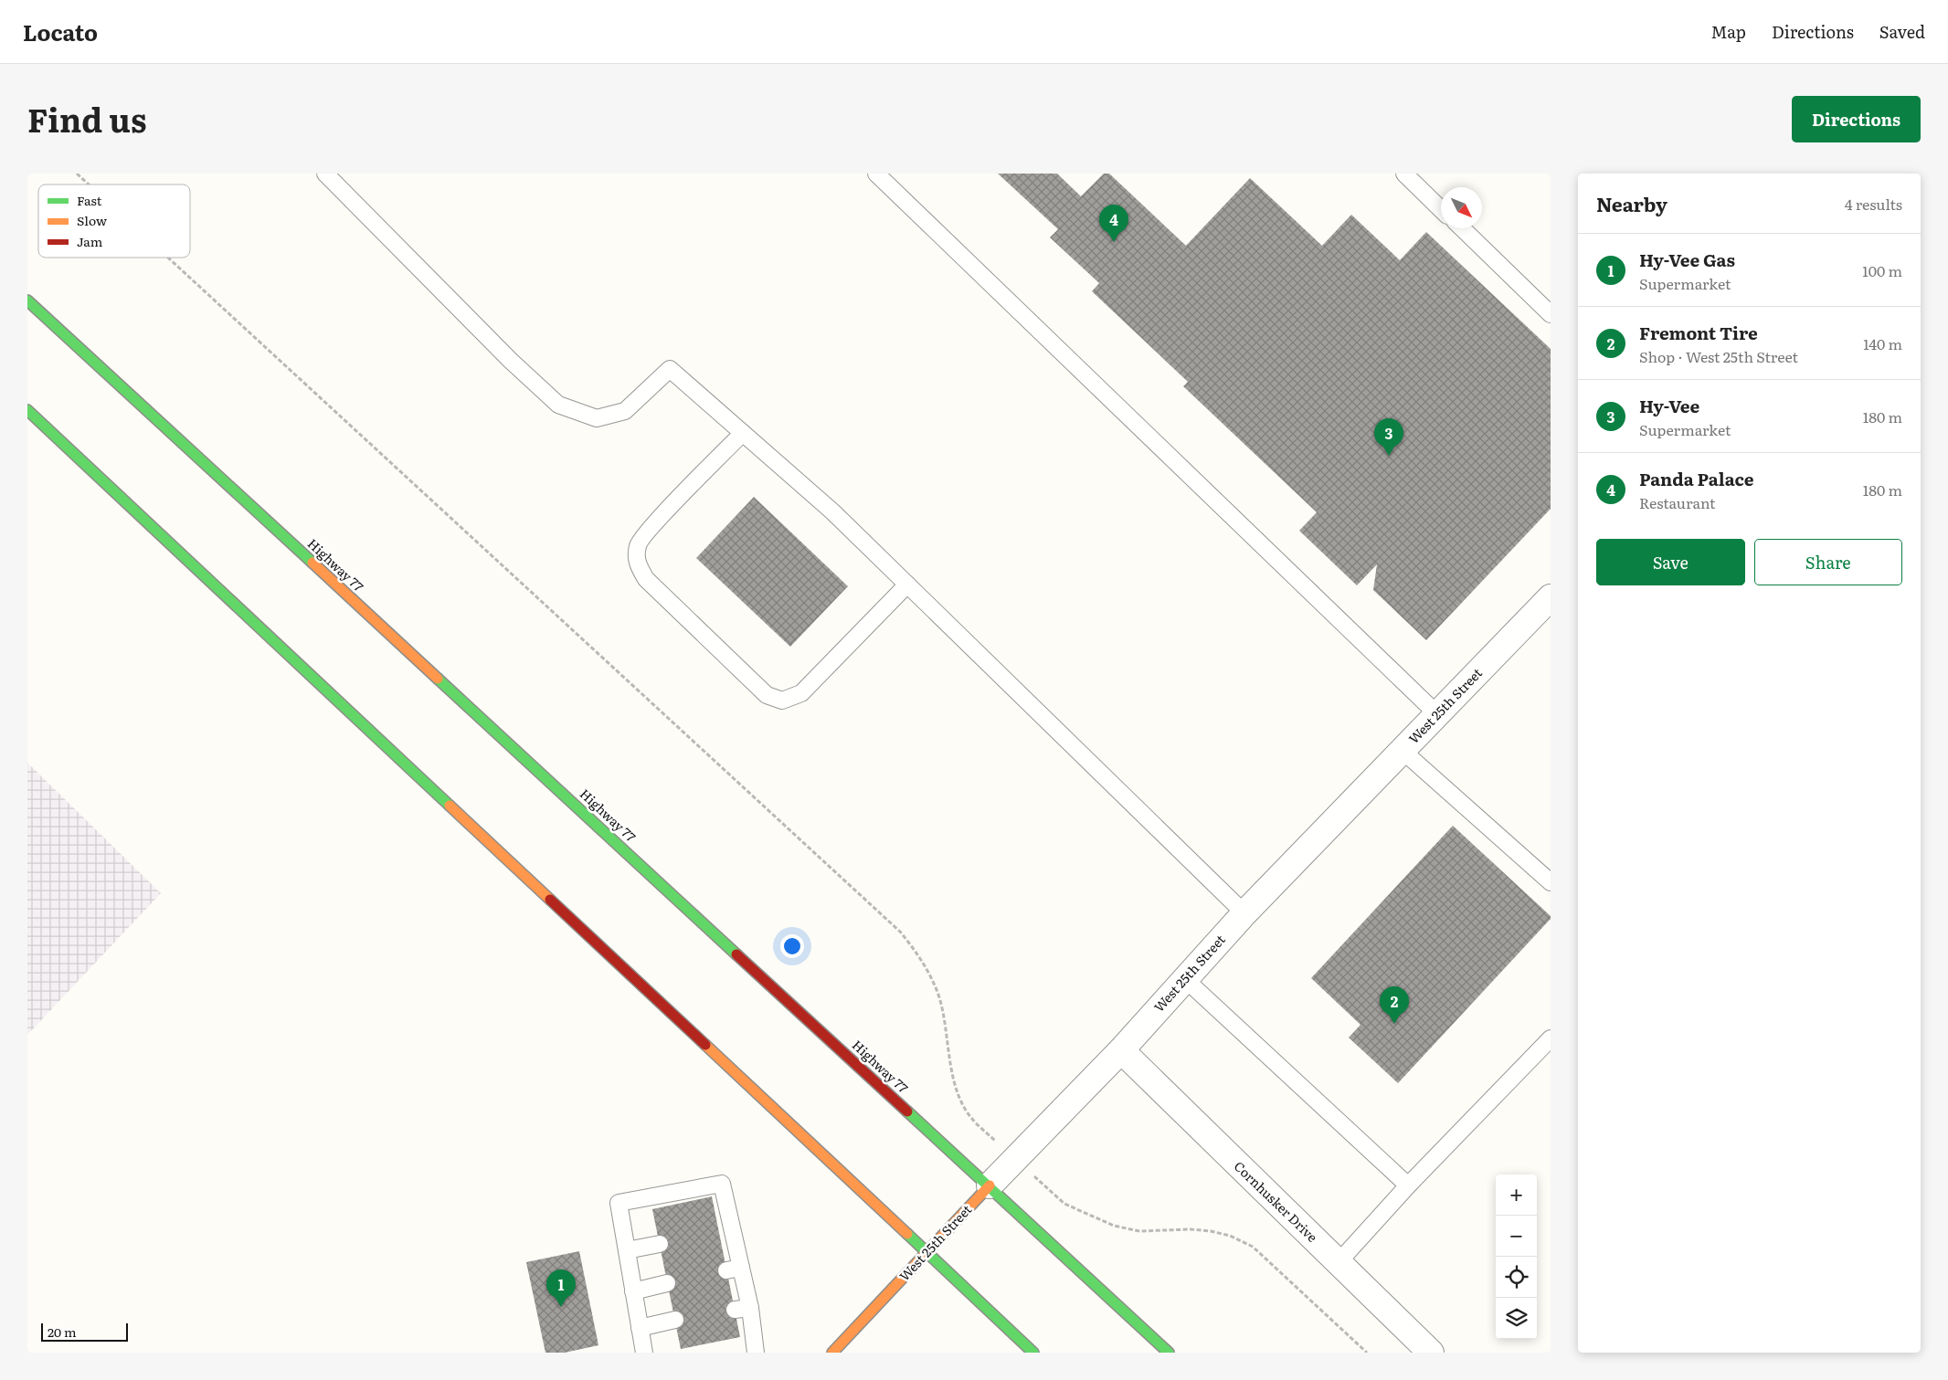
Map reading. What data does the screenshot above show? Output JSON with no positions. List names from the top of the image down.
{
  "streets": {
    "main road": ["Highway 77", "West 25th Street"],
    "street": ["Cornhusker Drive"]
  },
  "crossings": [
    ["Highway 77", "West 25th Street"],
    ["West 25th Street", "Cornhusker Drive"]
  ],
  "legend": ["Fast", "Slow", "Jam"],
  "scale_bar": "20 m",
  "north": "bottom right",
  "page": {
    "header": "Locato",
    "nav": ["Map", "Directions", "Saved"],
    "title": "Find us",
    "buttons": [
      "Directions",
      ["Save", "Share"]
    ],
    "heading": ["Nearby", "4 results"],
    "pins": [
      "4",
      "3",
      "2",
      "1"
    ],
    "list": [
      {
        "mark": "1",
        "name": "Hy-Vee Gas",
        "note": "Supermarket",
        "value": "100 m"
      },
      {
        "mark": "2",
        "name": "Fremont Tire",
        "note": "Shop · West 25th Street",
        "value": "140 m"
      },
      {
        "mark": "3",
        "name": "Hy-Vee",
        "note": "Supermarket",
        "value": "180 m"
      },
      {
        "mark": "4",
        "name": "Panda Palace",
        "note": "Restaurant",
        "value": "180 m"
      }
    ],
    "map_buttons": ["+", "−"],
    "scale": "20 m"
  }
}
